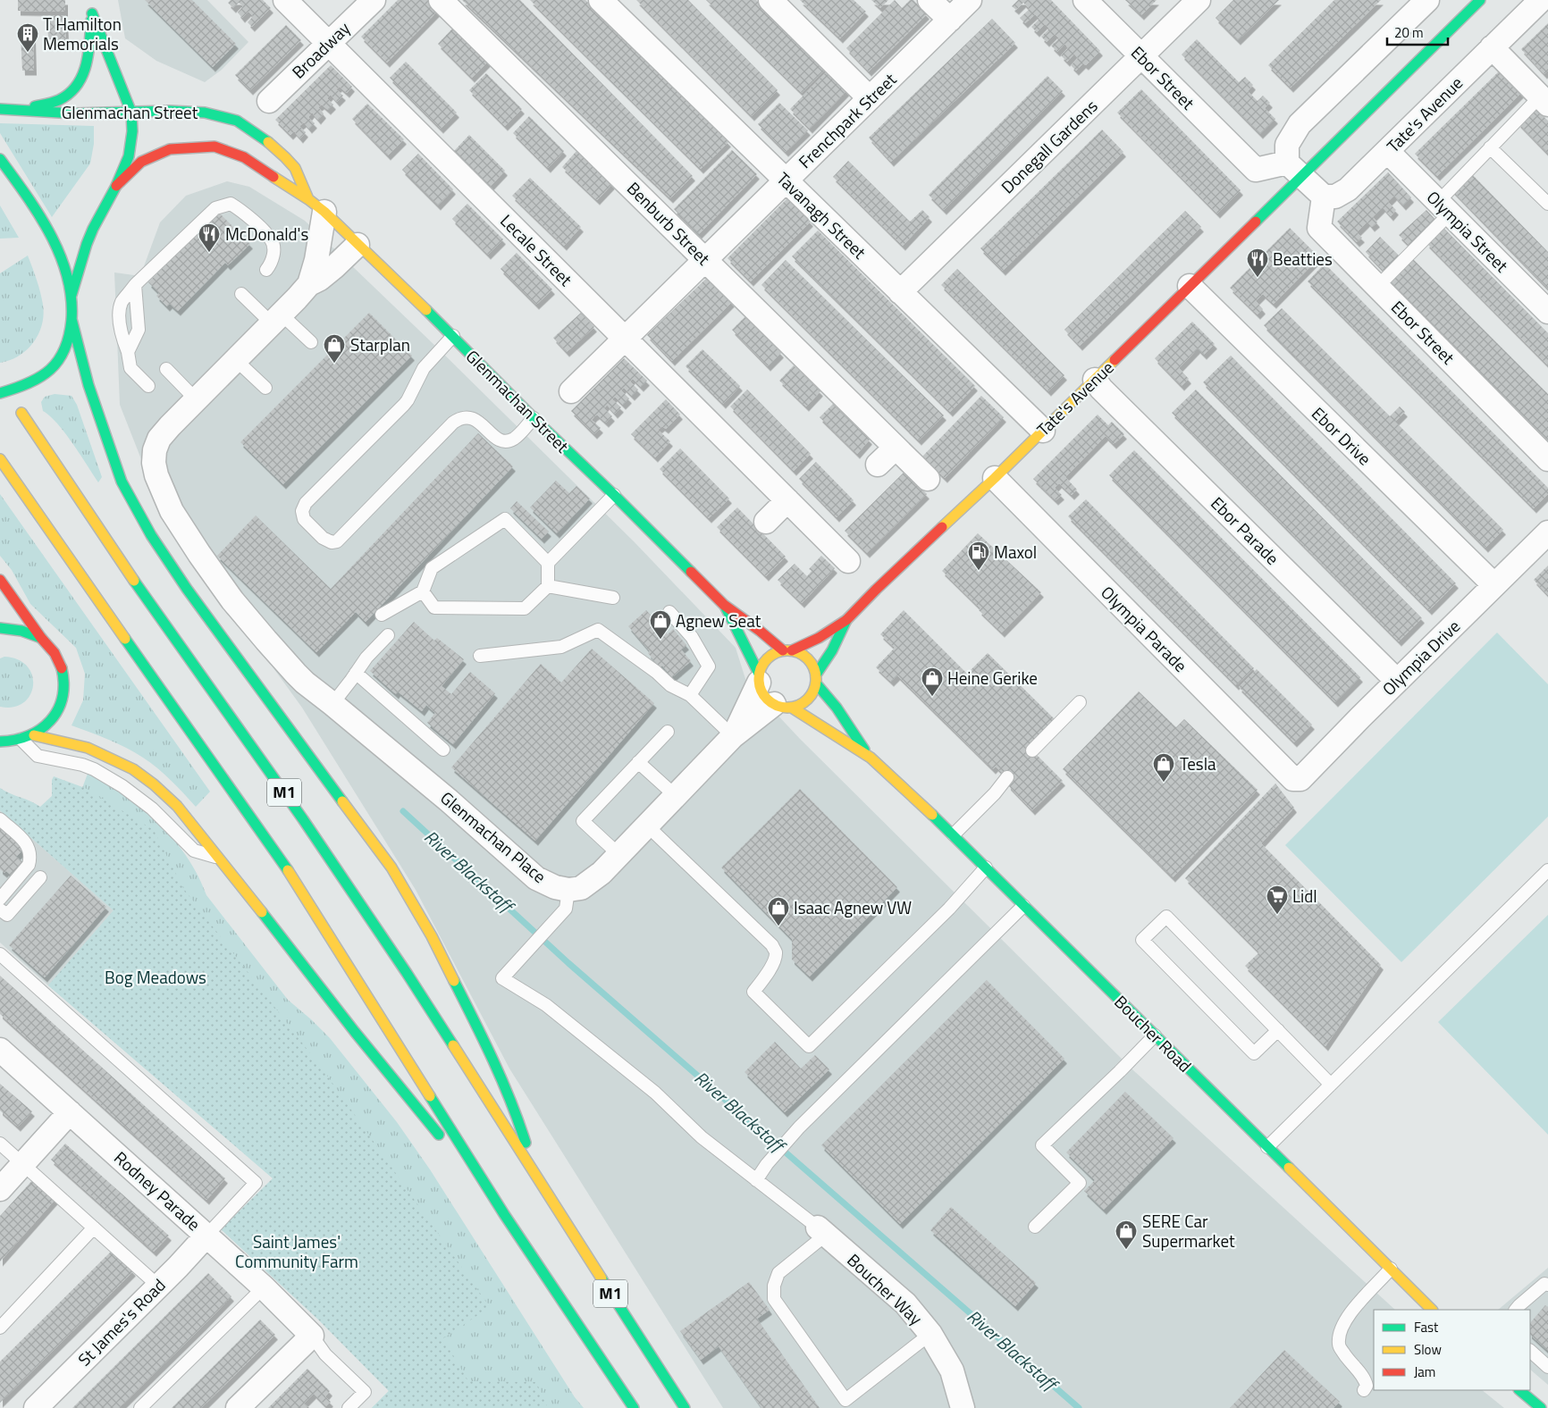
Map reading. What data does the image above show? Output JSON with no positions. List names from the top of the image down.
{
  "streets": {
    "main road": [
      "Glenmachan Street",
      "Tate's Avenue",
      "M1",
      "Boucher Road"
    ],
    "street": [
      "Broadway",
      "Ebor Street",
      "Frenchpark Street",
      "Donegall Gardens",
      "Tavanagh Street",
      "Benburb Street",
      "Olympia Street",
      "Lecale Street",
      "Ebor Drive",
      "Ebor Parade",
      "Olympia Parade",
      "Olympia Drive",
      "Glenmachan Place",
      "Rodney Parade",
      "Boucher Way",
      "St James's Road"
    ]
  },
  "crossings": [
    ["Broadway", "Lecale Street"],
    ["Ebor Street", "Tate's Avenue"],
    ["Ebor Street", "Donegall Gardens"],
    ["Glenmachan Street", "Tate's Avenue"],
    ["Glenmachan Street", "Boucher Road"],
    ["Tate's Avenue", "Tavanagh Street"],
    ["Tate's Avenue", "Olympia Street"],
    ["Tate's Avenue", "Ebor Drive"],
    ["Tate's Avenue", "Ebor Parade"],
    ["Tate's Avenue", "Olympia Parade"],
    ["Tate's Avenue", "Boucher Road"],
    ["Frenchpark Street", "Tavanagh Street"],
    ["Frenchpark Street", "Benburb Street"],
    ["Frenchpark Street", "Lecale Street"],
    ["Donegall Gardens", "Tavanagh Street"],
    ["Ebor Drive", "Olympia Drive"],
    ["Ebor Parade", "Olympia Drive"],
    ["Olympia Parade", "Olympia Drive"],
    ["Rodney Parade", "St James's Road"]
  ],
  "water": ["River Blackstaff"],
  "parks": ["Bog Meadows", "Saint James' Community Farm"],
  "places": {
    "building": ["T Hamilton Memorials"],
    "restaurant": ["McDonald's", "Beatties"],
    "shop": [
      "Starplan",
      "Agnew Seat",
      "Heine Gerike",
      "Tesla",
      "Isaac Agnew VW",
      "SERE Car Supermarket"
    ],
    "fuel station": ["Maxol"],
    "supermarket": ["Lidl"]
  },
  "legend": ["Fast", "Slow", "Jam"],
  "scale_bar": "20 m"
}
